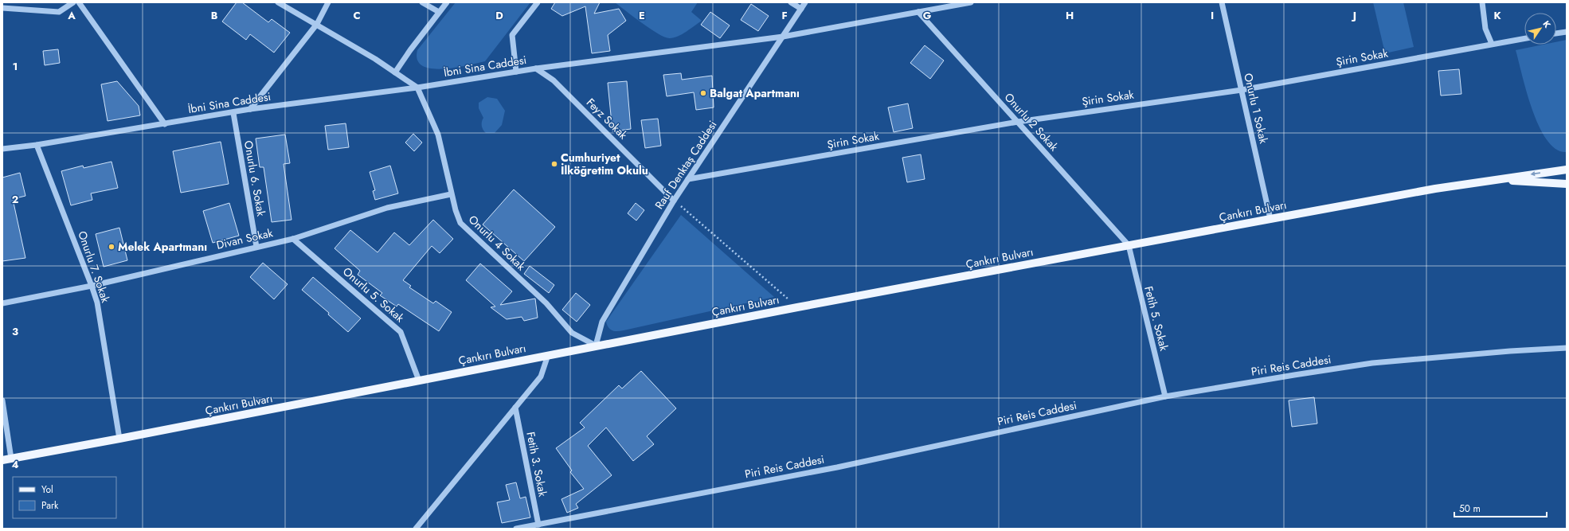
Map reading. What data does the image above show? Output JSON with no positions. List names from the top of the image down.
{
  "streets": {
    "main road": ["Çankırı Bulvarı"],
    "street": [
      "Şirin Sokak",
      "İbni Sina Caddesi",
      "Onurlu 1 Sokak",
      "Feyz Sokak",
      "Onurlu 2 Sokak",
      "Rauf Denktaş Caddesi",
      "Onurlu 6. Sokak",
      "Divan Sokak",
      "Onurlu 4 Sokak",
      "Onurlu 7. Sokak",
      "Onurlu 5. Sokak",
      "Fetih 5. Sokak",
      "Piri Reis Caddesi",
      "Fetih 3. Sokak"
    ]
  },
  "crossings": [
    ["Şirin Sokak", "Onurlu 1 Sokak"],
    ["Şirin Sokak", "Onurlu 2 Sokak"],
    ["Şirin Sokak", "Rauf Denktaş Caddesi"],
    ["İbni Sina Caddesi", "Feyz Sokak"],
    ["İbni Sina Caddesi", "Onurlu 2 Sokak"],
    ["İbni Sina Caddesi", "Rauf Denktaş Caddesi"],
    ["İbni Sina Caddesi", "Onurlu 6. Sokak"],
    ["İbni Sina Caddesi", "Onurlu 4 Sokak"],
    ["İbni Sina Caddesi", "Onurlu 7. Sokak"],
    ["Onurlu 1 Sokak", "Çankırı Bulvarı"],
    ["Feyz Sokak", "Rauf Denktaş Caddesi"],
    ["Onurlu 2 Sokak", "Çankırı Bulvarı"],
    ["Onurlu 2 Sokak", "Fetih 5. Sokak"],
    ["Rauf Denktaş Caddesi", "Çankırı Bulvarı"],
    ["Rauf Denktaş Caddesi", "Onurlu 4 Sokak"],
    ["Onurlu 6. Sokak", "Divan Sokak"],
    ["Çankırı Bulvarı", "Onurlu 4 Sokak"],
    ["Çankırı Bulvarı", "Onurlu 7. Sokak"],
    ["Çankırı Bulvarı", "Onurlu 5. Sokak"],
    ["Çankırı Bulvarı", "Fetih 5. Sokak"],
    ["Divan Sokak", "Onurlu 4 Sokak"],
    ["Divan Sokak", "Onurlu 7. Sokak"],
    ["Divan Sokak", "Onurlu 5. Sokak"],
    ["Fetih 5. Sokak", "Piri Reis Caddesi"],
    ["Piri Reis Caddesi", "Fetih 3. Sokak"]
  ],
  "places": ["Balgat Apartmanı", "Cumhuriyet İlköğretim Okulu", "Melek Apartmanı"],
  "legend": ["Yol", "Park"],
  "scale_bar": "50 m",
  "north": "top right",
  "grid": {
    "columns": [
      "A",
      "B",
      "C",
      "D",
      "E",
      "F",
      "G",
      "H",
      "I",
      "J",
      "K"
    ],
    "rows": [
      "1",
      "2",
      "3",
      "4"
    ]
  }
}
